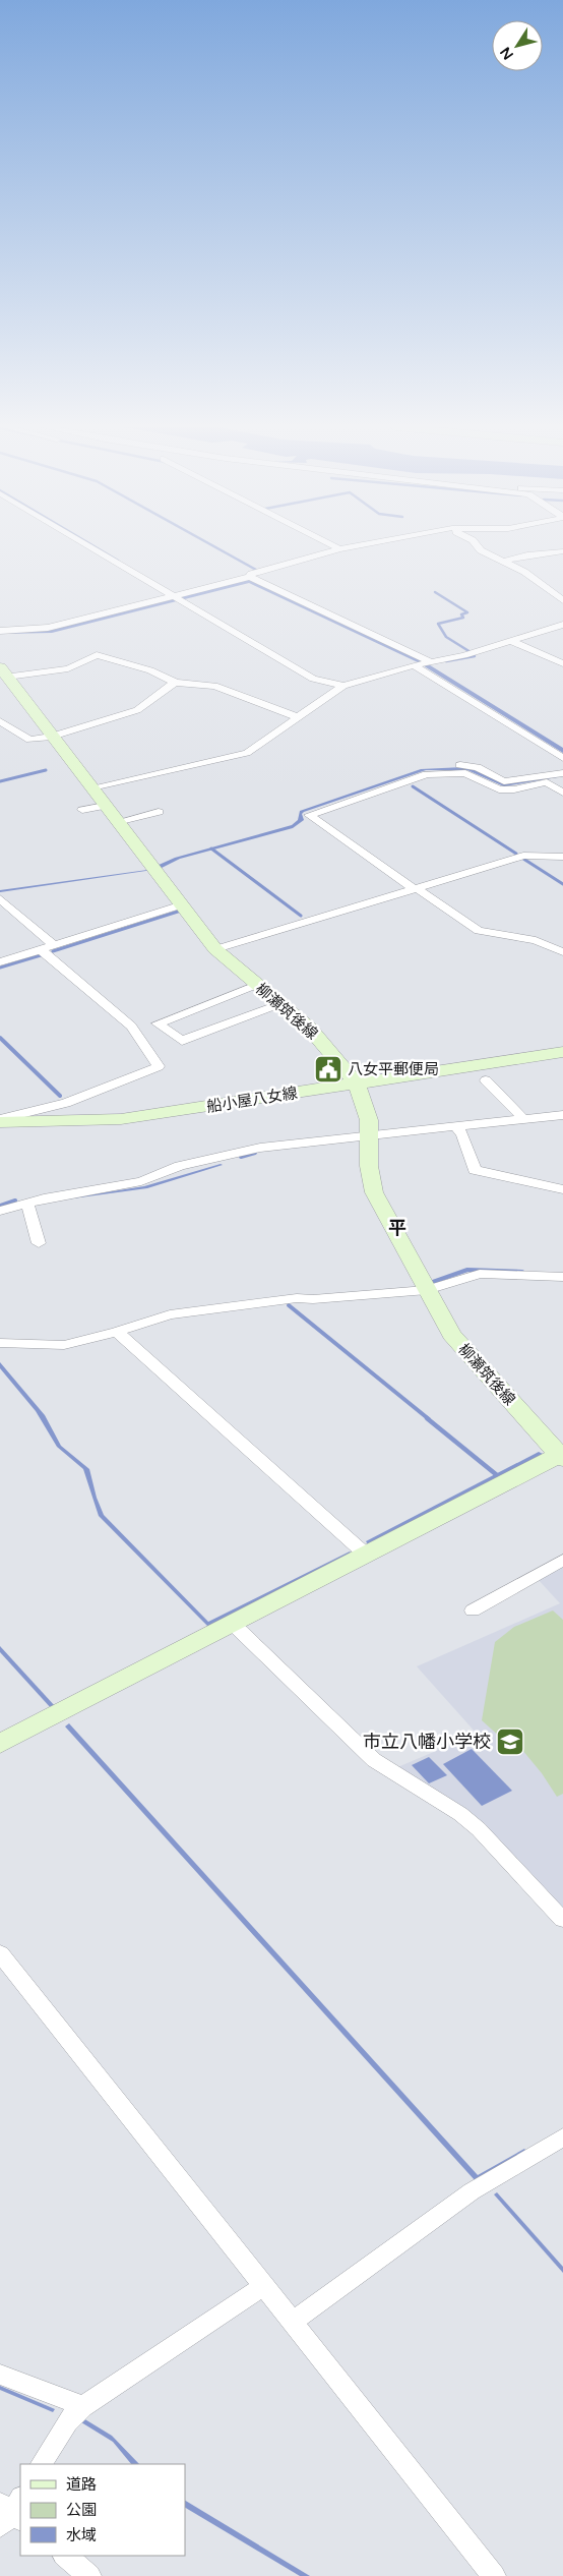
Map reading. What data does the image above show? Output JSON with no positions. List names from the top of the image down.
{
  "streets": {
    "main road": ["柳瀬筑後線", "船小屋八女線"]
  },
  "crossings": [
    ["柳瀬筑後線", "船小屋八女線"]
  ],
  "districts": ["平"],
  "places": {
    "public building": ["八女平郵便局"],
    "school or university": ["市立八幡小学校"]
  },
  "legend": ["道路", "公園", "水域"],
  "north": "bottom left"
}
